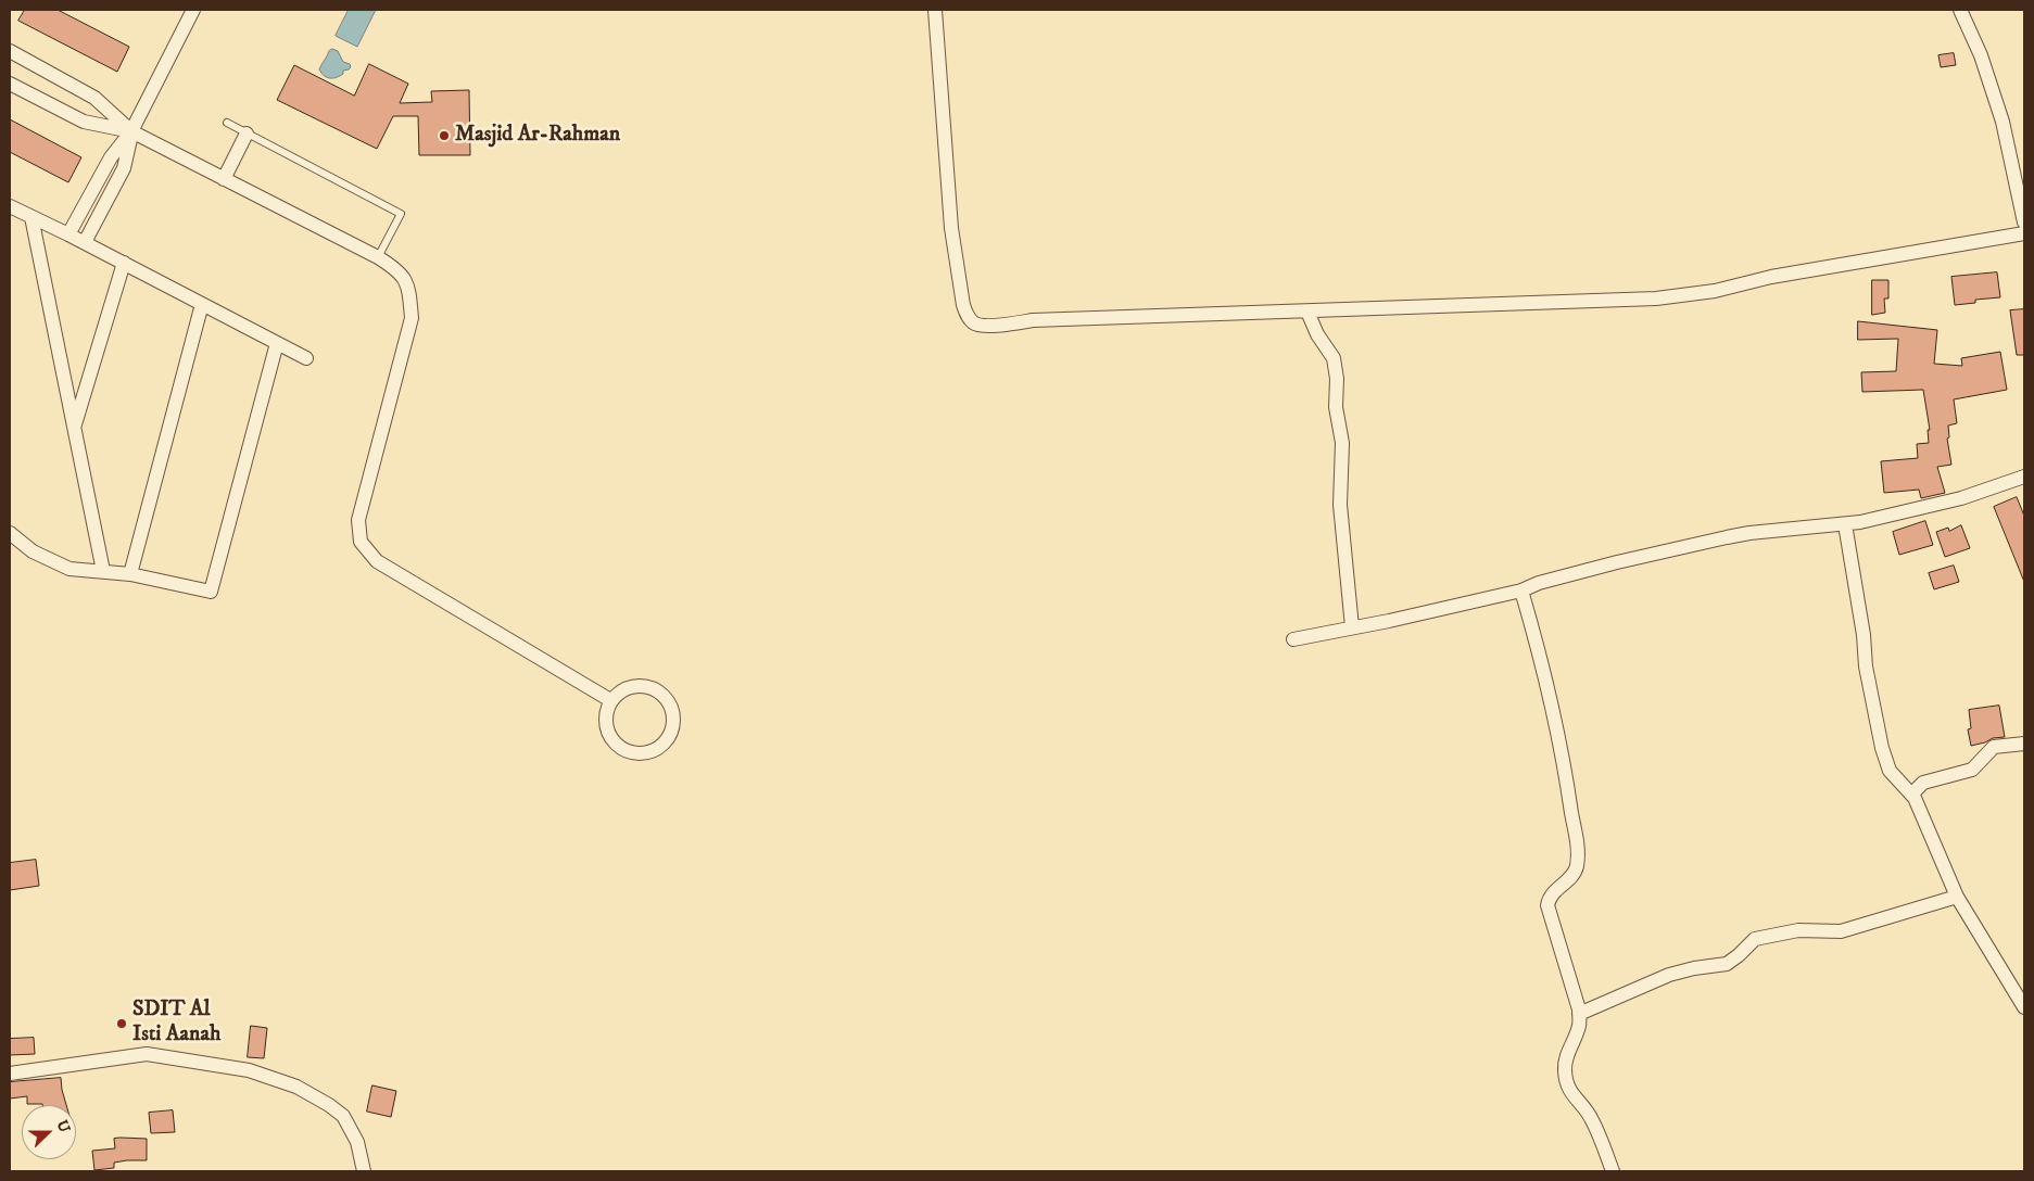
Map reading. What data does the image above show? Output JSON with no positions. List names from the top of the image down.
{
  "places": ["Masjid Ar-Rahman", "SDIT Al Isti Aanah"],
  "north": "right"
}
